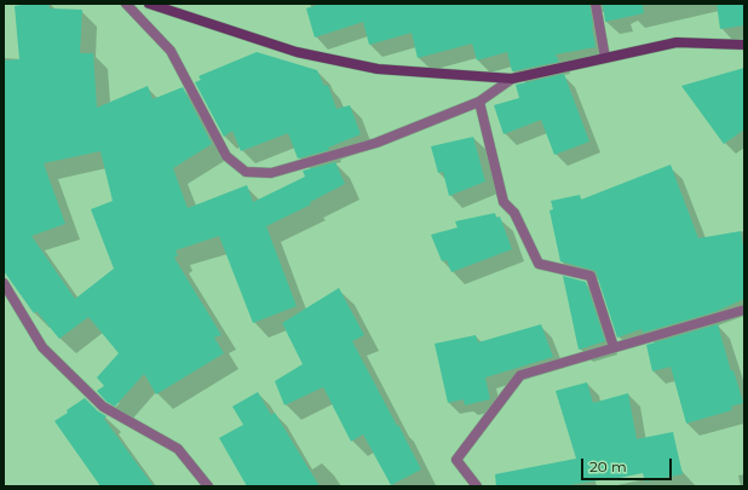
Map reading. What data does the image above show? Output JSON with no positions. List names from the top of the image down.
{
  "scale_bar": "20 m"
}
